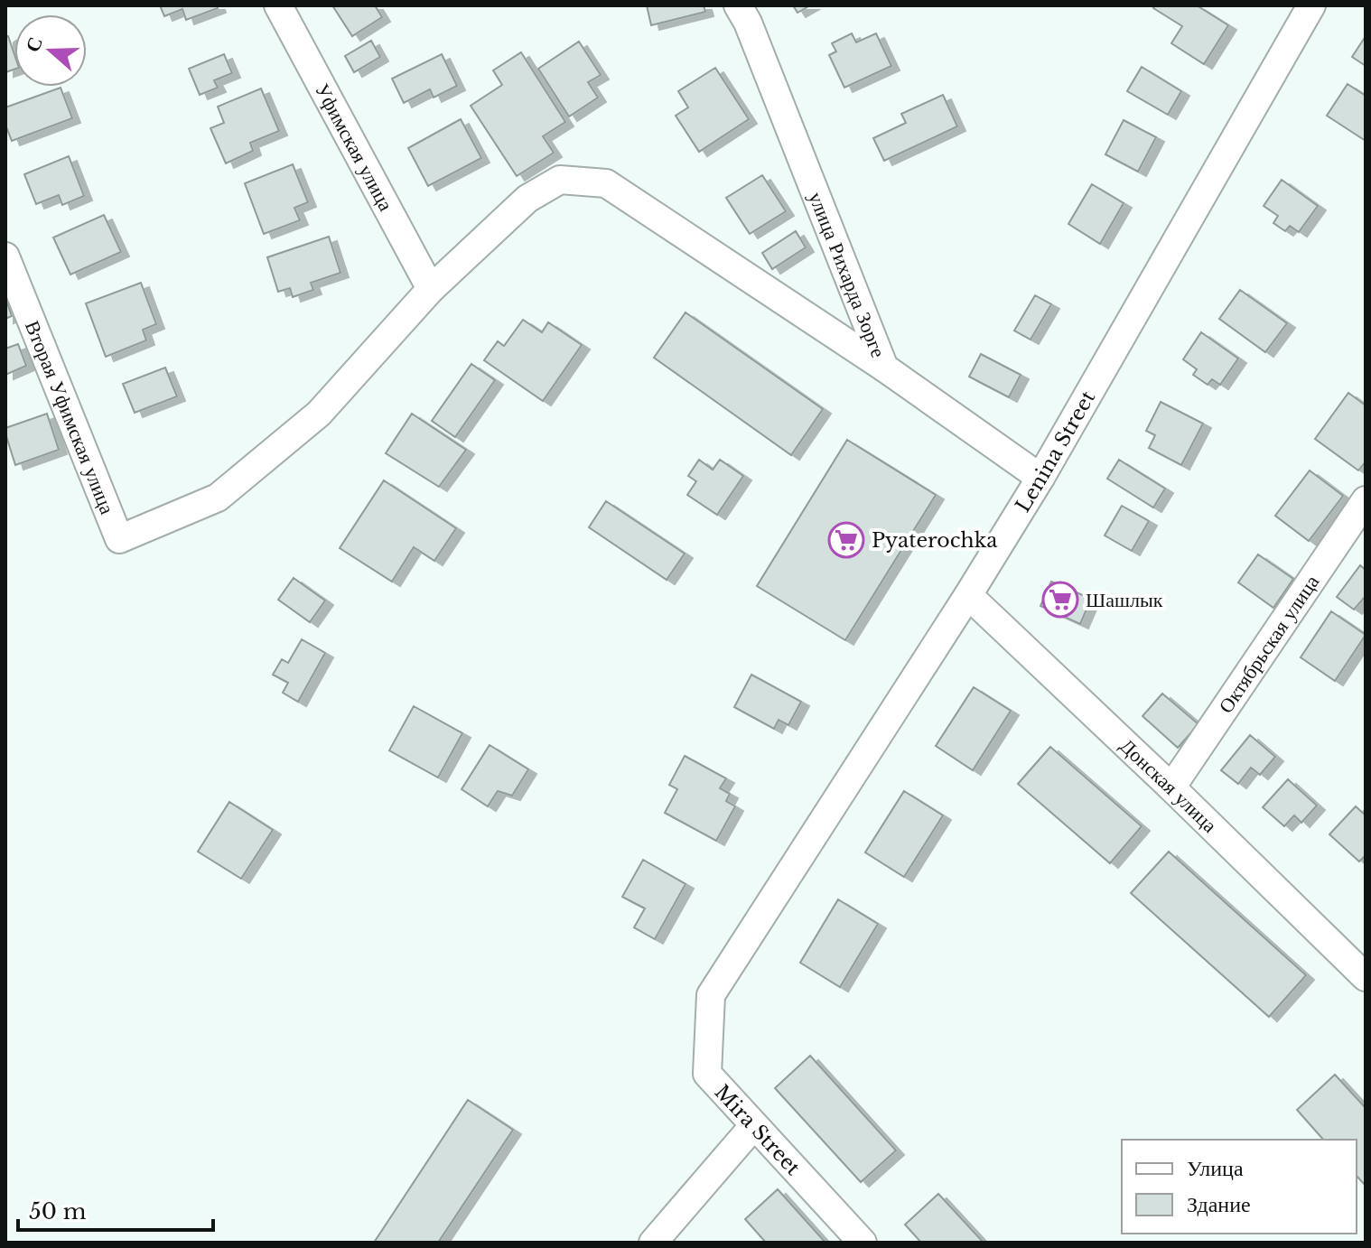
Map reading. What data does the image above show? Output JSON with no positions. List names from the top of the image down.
{
  "streets": {
    "street": [
      "Уфимская улица",
      "улица Рихарда Зорге",
      "Вторая Уфимская улица",
      "Lenina Street",
      "Октябрьская улица",
      "Донская улица",
      "Mira Street"
    ]
  },
  "crossings": [
    ["Уфимская улица", "Вторая Уфимская улица"],
    ["улица Рихарда Зорге", "Lenina Street"],
    ["Lenina Street", "Донская улица"],
    ["Lenina Street", "Mira Street"],
    ["Октябрьская улица", "Донская улица"]
  ],
  "places": {
    "supermarket": ["Pyaterochka", "Шашлык"]
  },
  "legend": ["Улица", "Здание"],
  "scale_bar": "50 m",
  "north": "left"
}
